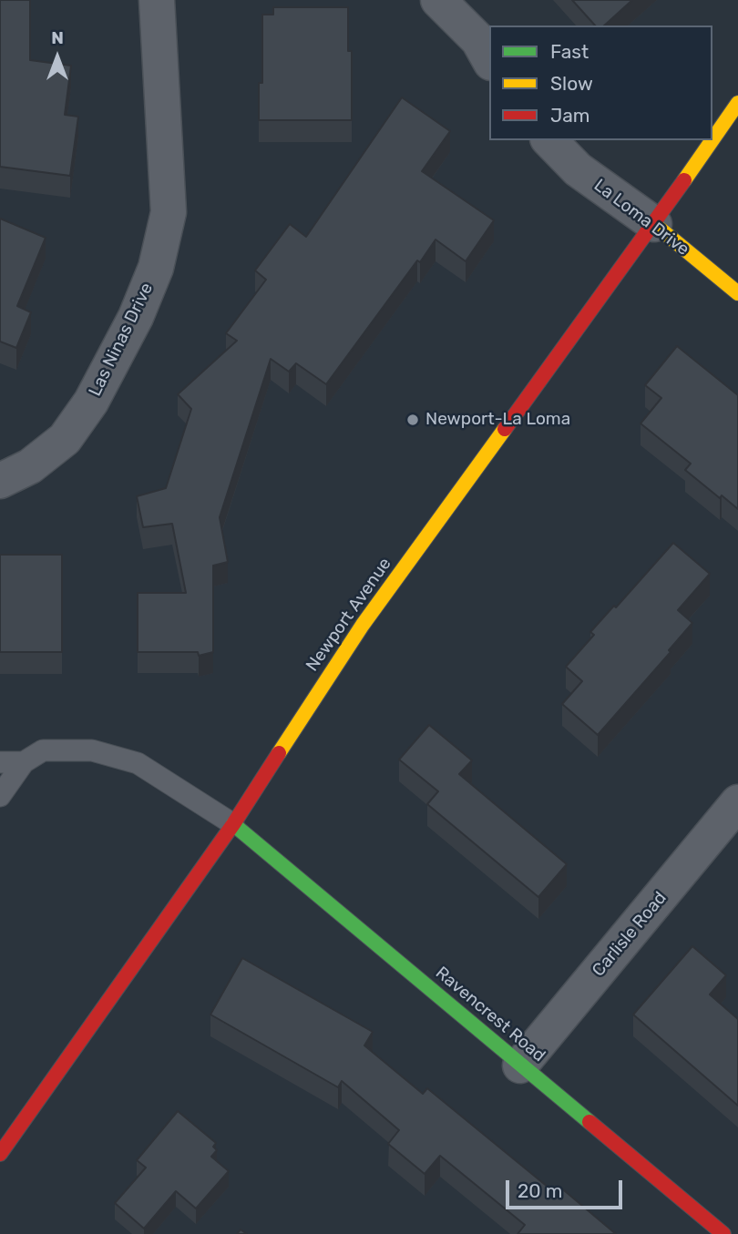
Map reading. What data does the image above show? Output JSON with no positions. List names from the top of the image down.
{
  "streets": {
    "main road": ["La Loma Drive", "Newport Avenue", "Ravencrest Road"],
    "street": ["Las Ninas Drive", "Carlisle Road"]
  },
  "crossings": [
    ["La Loma Drive", "Newport Avenue"],
    ["Newport Avenue", "Ravencrest Road"],
    ["Carlisle Road", "Ravencrest Road"]
  ],
  "places": ["Newport-La Loma"],
  "legend": ["Fast", "Slow", "Jam"],
  "scale_bar": "20 m",
  "north": "top"
}
